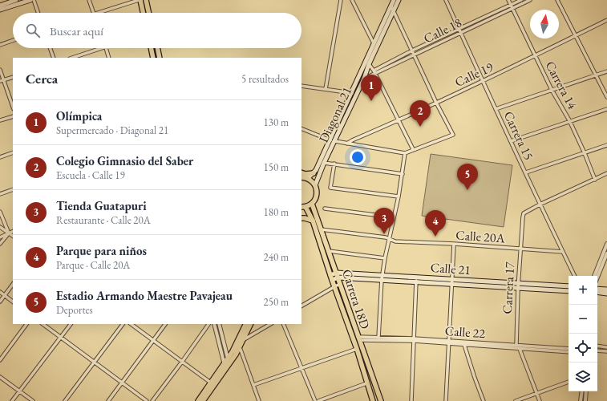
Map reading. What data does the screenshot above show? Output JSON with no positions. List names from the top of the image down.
{
  "streets": {
    "main road": ["Diagonal 21", "Calle 21", "Carrera 18D"],
    "street": [
      "Calle 18",
      "Calle 19",
      "Carrera 14",
      "Carrera 15",
      "Calle 20A",
      "Carrera 17",
      "Calle 22"
    ]
  },
  "crossings": [
    ["Calle 18", "Carrera 14"],
    ["Calle 18", "Diagonal 21"],
    ["Calle 18", "Carrera 15"],
    ["Calle 19", "Carrera 14"],
    ["Calle 19", "Carrera 15"],
    ["Carrera 15", "Calle 20A"],
    ["Carrera 15", "Carrera 17"],
    ["Calle 20A", "Carrera 17"],
    ["Calle 20A", "Carrera 18D"],
    ["Calle 21", "Carrera 17"],
    ["Calle 21", "Carrera 18D"],
    ["Carrera 17", "Calle 22"],
    ["Carrera 18D", "Calle 22"]
  ],
  "north": "top",
  "page": {
    "search": "Buscar aquí",
    "heading": ["Cerca", "5 resultados"],
    "pins": [
      "1",
      "2",
      "5",
      "3",
      "4"
    ],
    "list": [
      {
        "mark": "1",
        "name": "Olímpica",
        "note": "Supermercado · Diagonal 21",
        "value": "130 m"
      },
      {
        "mark": "2",
        "name": "Colegio Gimnasio del Saber",
        "note": "Escuela · Calle 19",
        "value": "150 m"
      },
      {
        "mark": "3",
        "name": "Tienda Guatapuri",
        "note": "Restaurante · Calle 20A",
        "value": "180 m"
      },
      {
        "mark": "4",
        "name": "Parque para niños",
        "note": "Parque · Calle 20A",
        "value": "240 m"
      },
      {
        "mark": "5",
        "name": "Estadio Armando Maestre Pavajeau",
        "note": "Deportes",
        "value": "250 m"
      }
    ],
    "map_buttons": ["+", "−"]
  }
}
